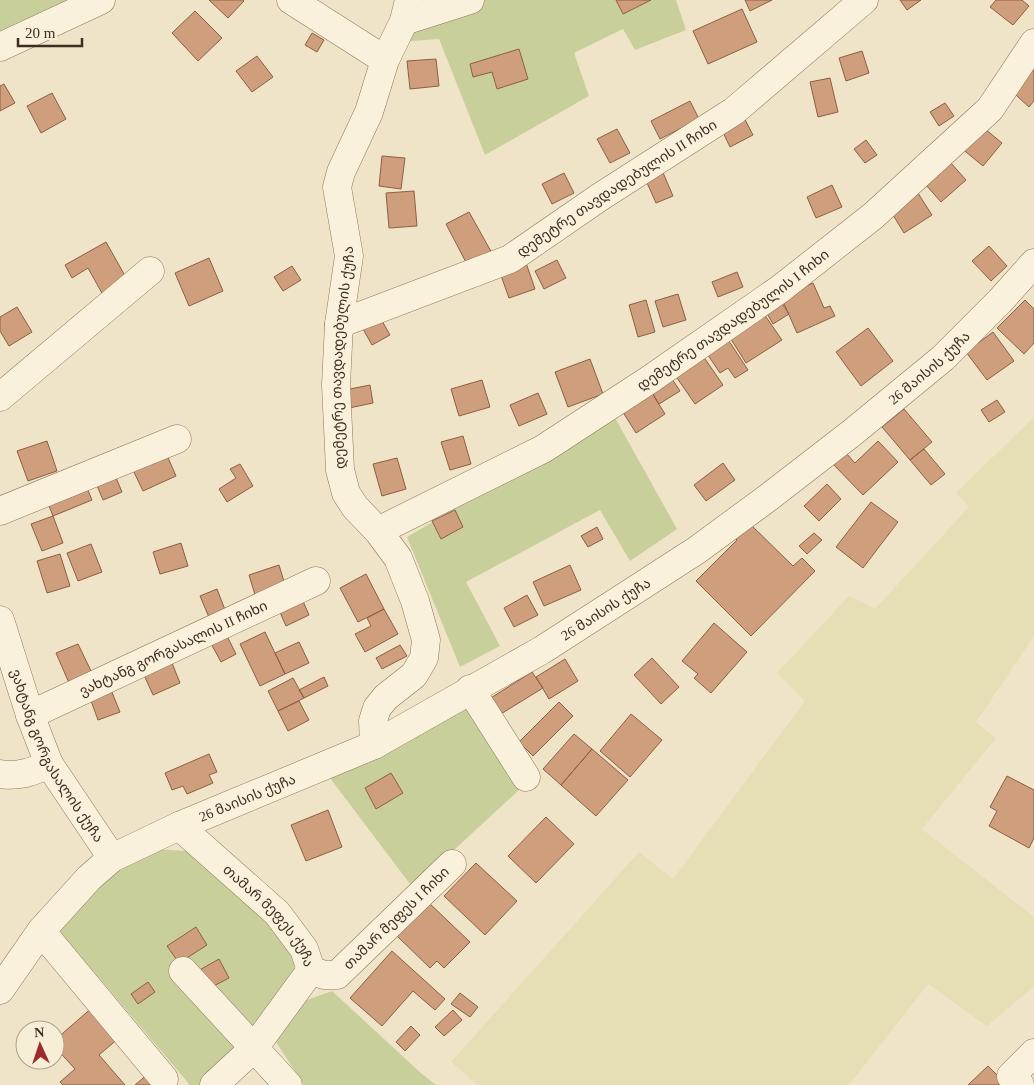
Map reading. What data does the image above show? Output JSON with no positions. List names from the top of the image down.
{
  "streets": {
    "street": [
      "დემეტრე თავდადებულის II ჩიხი",
      "დემეტრე თავდადებულის I ჩიხი",
      "დემეტრე თავდადებულის ქუჩა",
      "26 მაისის ქუჩა",
      "ვახტანგ გორგასალის II ჩიხი",
      "ვახტანგ გორგასალის ქუჩა",
      "თამარ მეფეს ქუჩა",
      "თამარ მეფეს I ჩიხი"
    ]
  },
  "crossings": [
    ["დემეტრე თავდადებულის II ჩიხი", "დემეტრე თავდადებულის ქუჩა"],
    ["დემეტრე თავდადებულის I ჩიხი", "დემეტრე თავდადებულის ქუჩა"],
    ["დემეტრე თავდადებულის ქუჩა", "26 მაისის ქუჩა"],
    ["26 მაისის ქუჩა", "ვახტანგ გორგასალის ქუჩა"],
    ["26 მაისის ქუჩა", "თამარ მეფეს ქუჩა"],
    ["ვახტანგ გორგასალის II ჩიხი", "ვახტანგ გორგასალის ქუჩა"],
    ["თამარ მეფეს ქუჩა", "თამარ მეფეს I ჩიხი"]
  ],
  "scale_bar": "20 m",
  "north": "top"
}
